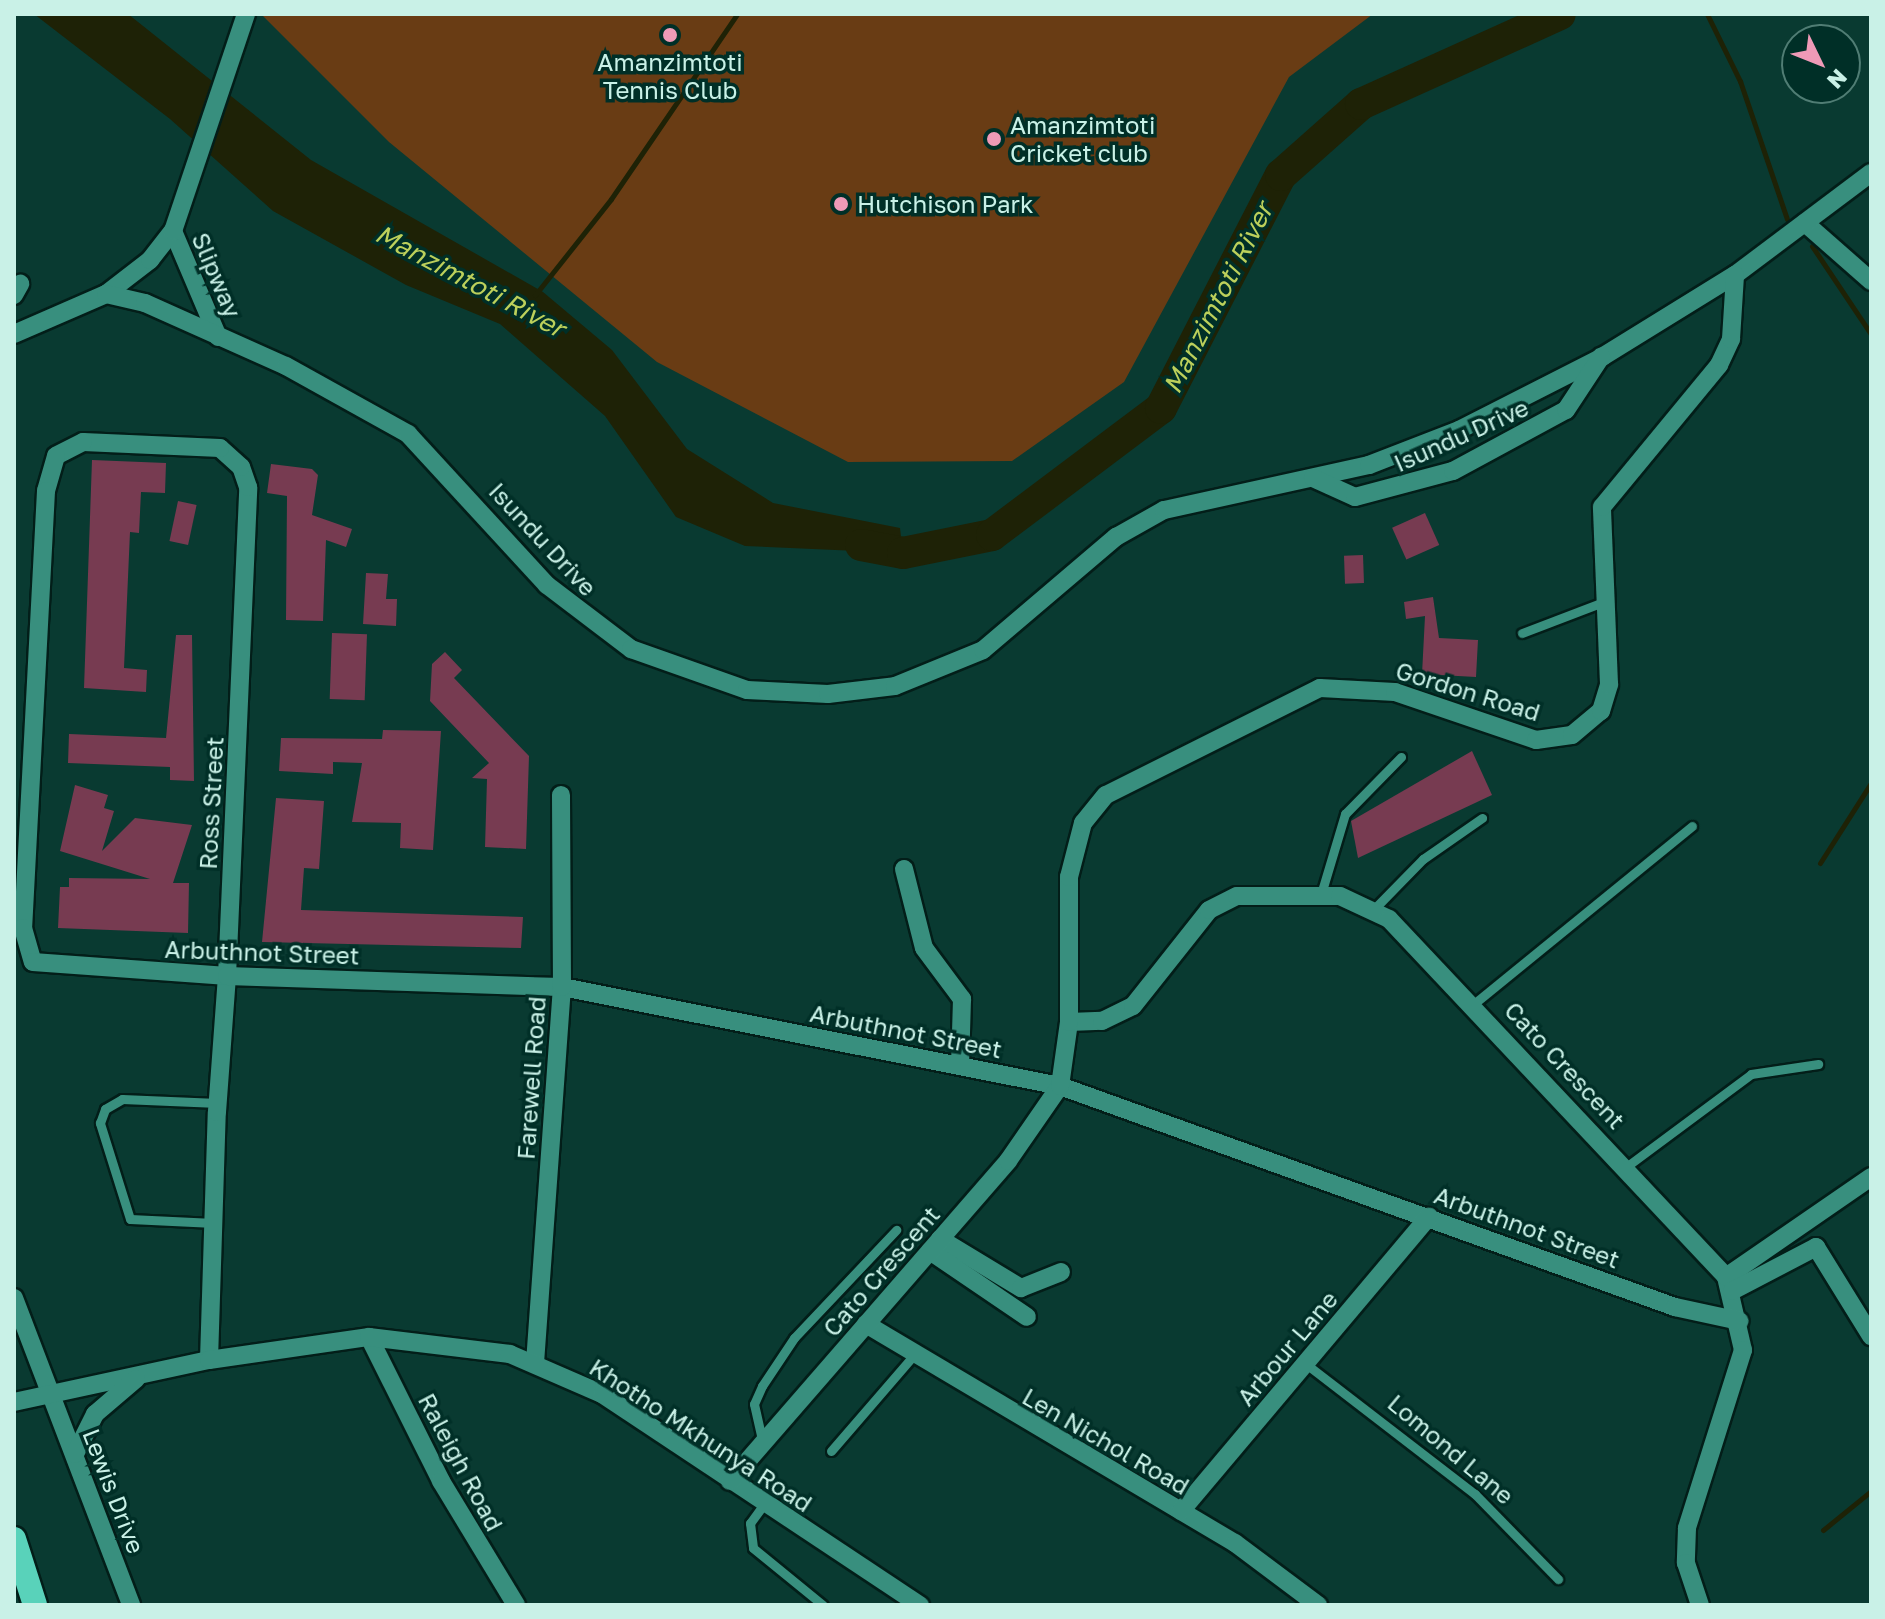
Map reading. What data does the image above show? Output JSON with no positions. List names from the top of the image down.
{
  "streets": {
    "street": [
      "Slipway",
      "Isundu Drive",
      "Gordon Road",
      "Ross Street",
      "Arbuthnot Street",
      "Cato Crescent",
      "Farewell Road",
      "Arbour Lane",
      "Khotho Mkhunya Road",
      "Len Nichol Road",
      "Raleigh Road",
      "Lewis Drive"
    ],
    "lane": ["Lomond Lane"]
  },
  "crossings": [
    ["Slipway", "Isundu Drive"],
    ["Isundu Drive", "Gordon Road"],
    ["Gordon Road", "Arbuthnot Street"],
    ["Gordon Road", "Cato Crescent"],
    ["Ross Street", "Arbuthnot Street"],
    ["Ross Street", "Khotho Mkhunya Road"],
    ["Arbuthnot Street", "Cato Crescent"],
    ["Arbuthnot Street", "Farewell Road"],
    ["Arbuthnot Street", "Arbour Lane"],
    ["Cato Crescent", "Khotho Mkhunya Road"],
    ["Cato Crescent", "Len Nichol Road"],
    ["Farewell Road", "Khotho Mkhunya Road"],
    ["Arbour Lane", "Len Nichol Road"],
    ["Arbour Lane", "Lomond Lane"],
    ["Khotho Mkhunya Road", "Raleigh Road"],
    ["Khotho Mkhunya Road", "Lewis Drive"]
  ],
  "water": ["Manzimtoti River"],
  "places": ["Amanzimtoti Tennis Club", "Amanzimtoti Cricket club", "Hutchison Park"],
  "north": "bottom right"
}
